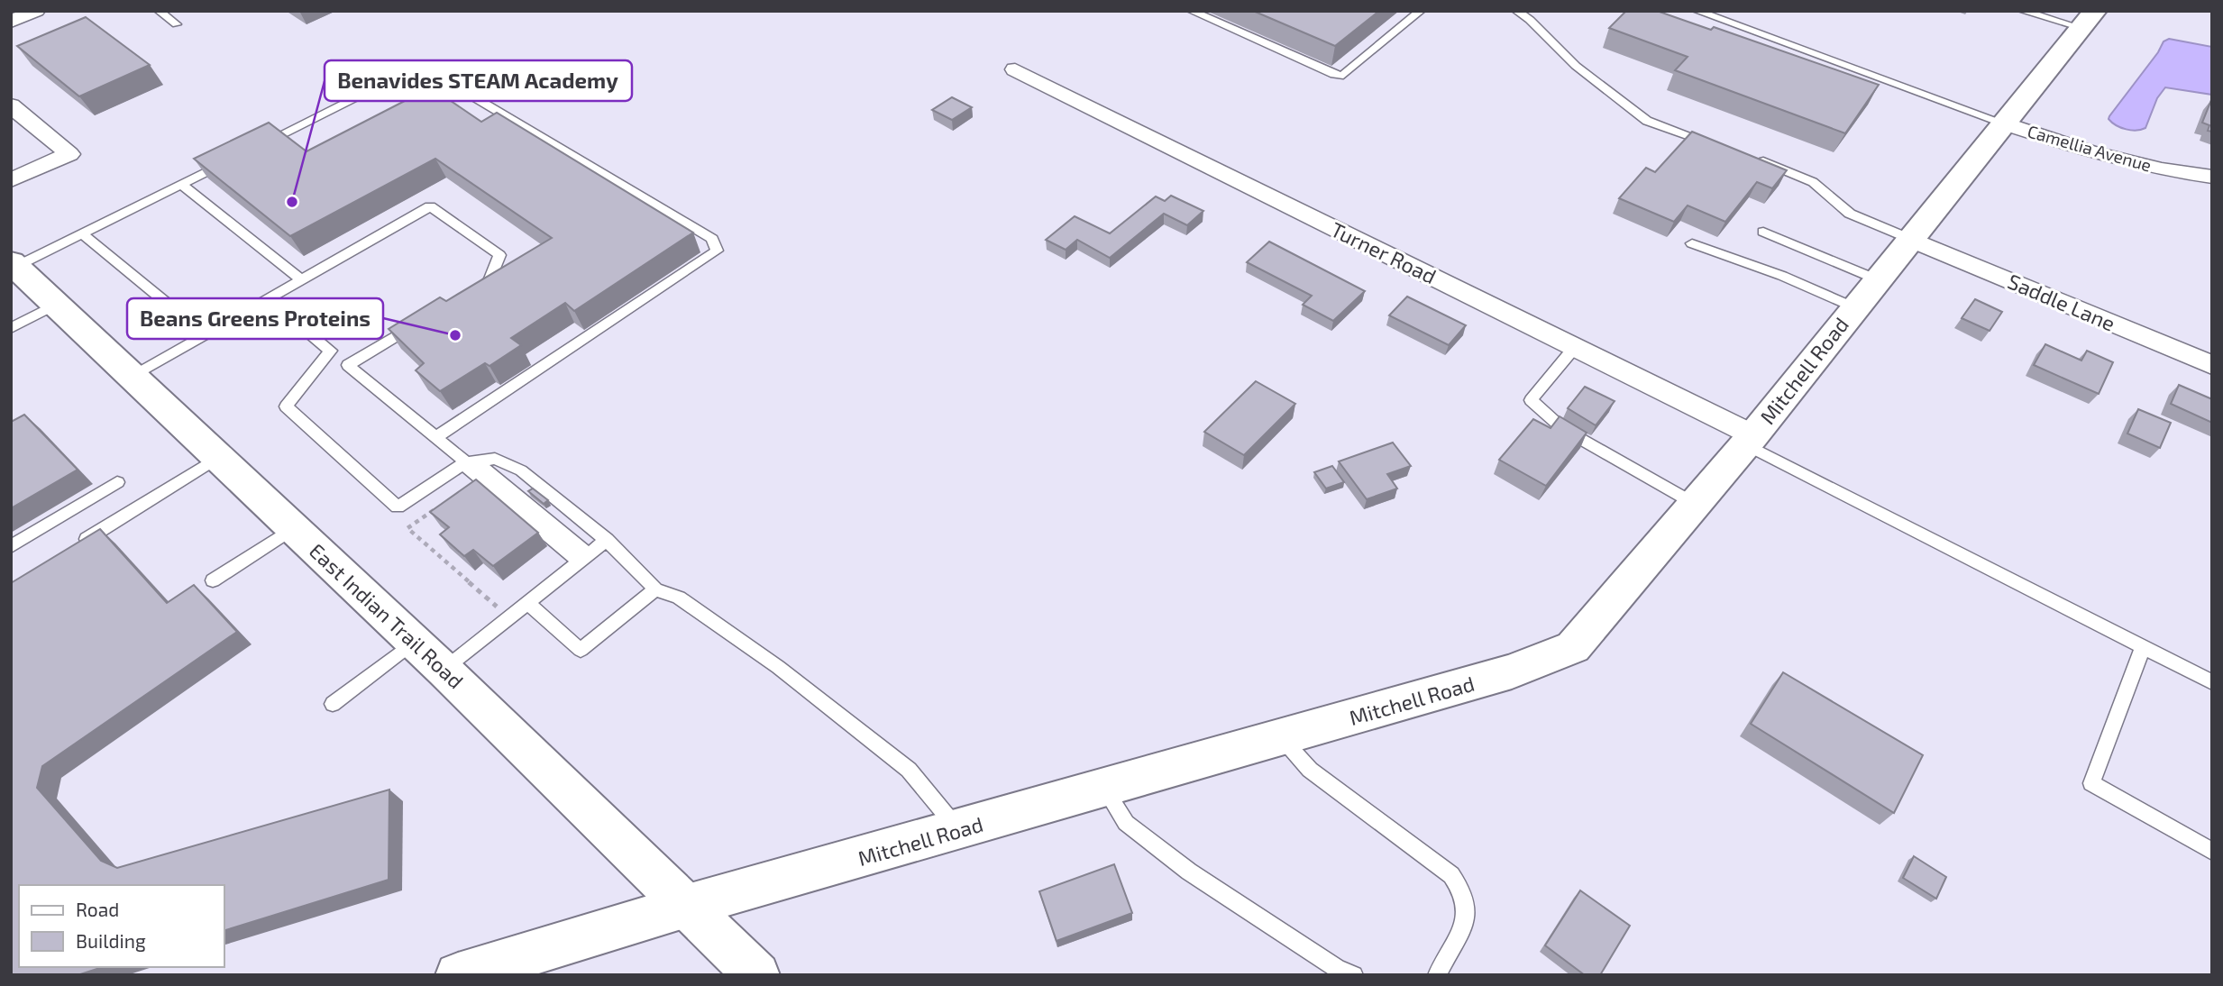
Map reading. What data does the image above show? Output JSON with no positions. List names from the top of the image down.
{
  "streets": {
    "street": [
      "Camellia Avenue",
      "Turner Road",
      "Saddle Lane",
      "Mitchell Road",
      "East Indian Trail Road"
    ]
  },
  "crossings": [
    ["Camellia Avenue", "Mitchell Road"],
    ["Turner Road", "Mitchell Road"],
    ["Saddle Lane", "Mitchell Road"],
    ["Mitchell Road", "East Indian Trail Road"]
  ],
  "places": ["Benavides STEAM Academy", "Beans Greens Proteins"],
  "legend": ["Road", "Building"]
}
